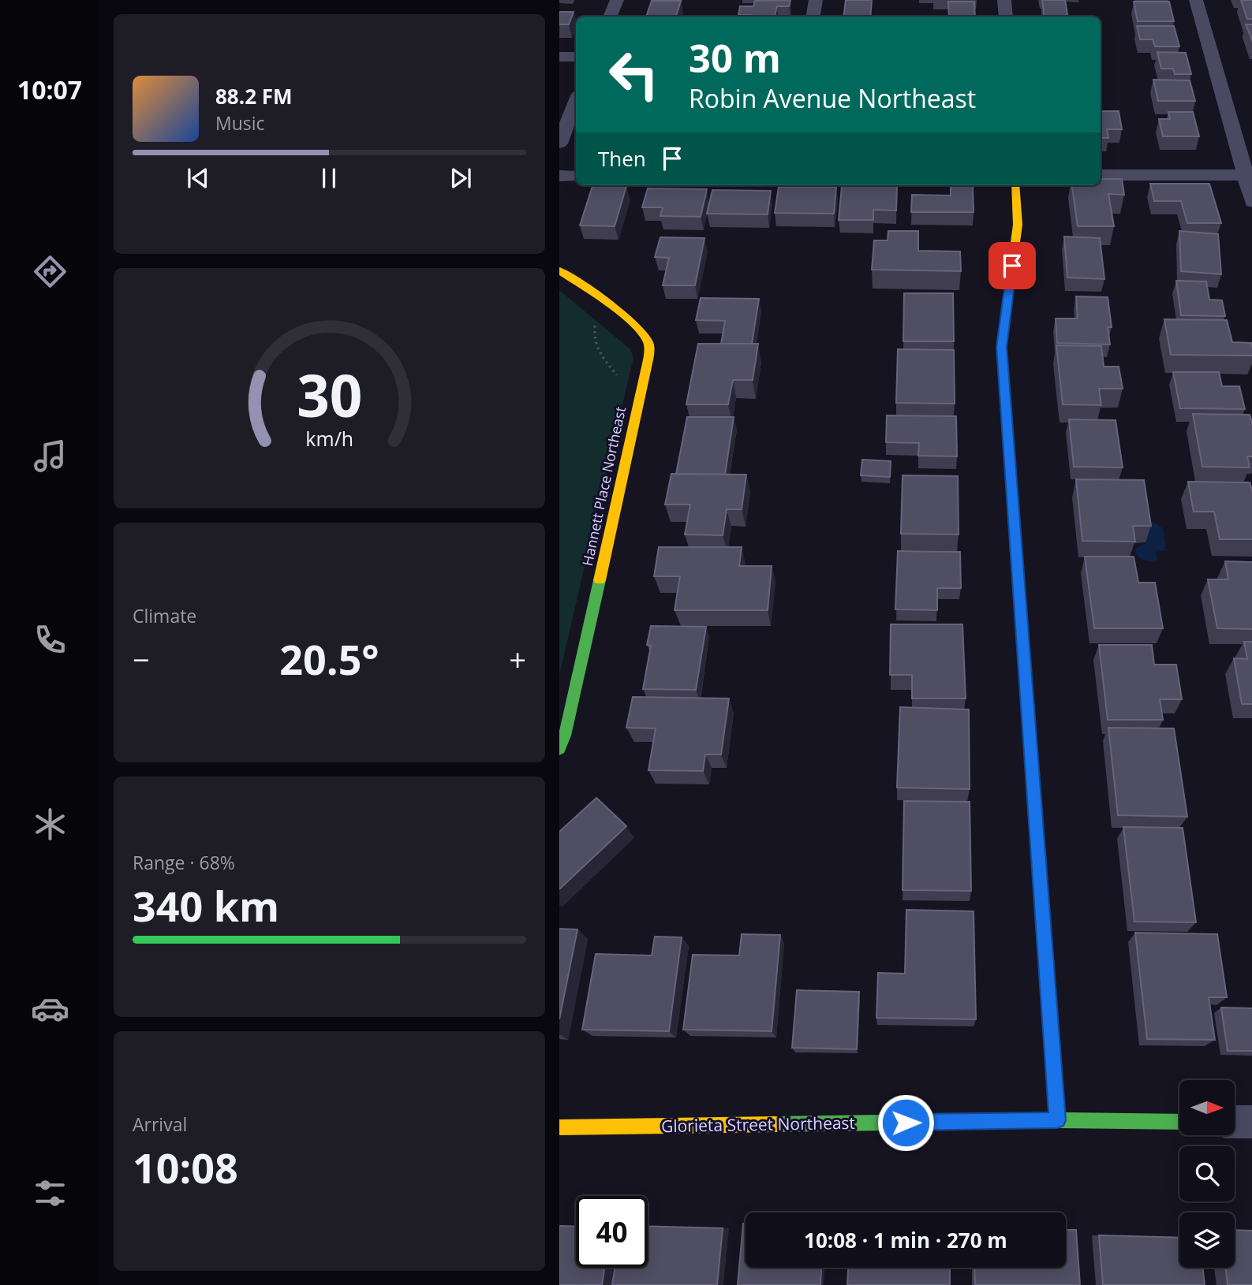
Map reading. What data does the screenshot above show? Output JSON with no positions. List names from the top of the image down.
{
  "streets": {
    "street": ["Hannett Place Northeast", "Glorieta Street Northeast"]
  },
  "north": "right",
  "page": {
    "tabs": "10:07",
    "turn": ["30 m", "Robin Avenue Northeast"],
    "song": ["88.2 FM", "Music"],
    "then": "Then",
    "tile": [
      "Climate",
      ["Range · 68%", "340 km"],
      ["Arrival", "10:08"]
    ],
    "heat": ["−", "20.5°", "+"],
    "limit": "40",
    "trip": "10:08 · 1 min · 270 m",
    "gauge": ["30", "km/h"]
  }
}
